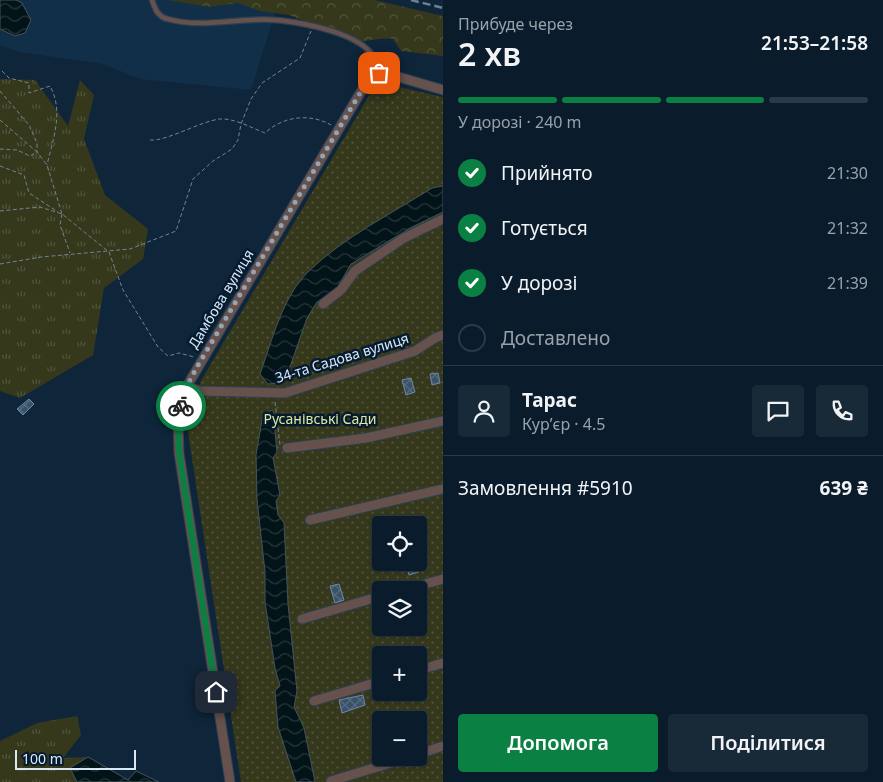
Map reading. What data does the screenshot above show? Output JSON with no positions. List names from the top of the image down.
{
  "streets": {
    "street": ["Дамбова вулиця", "34-та Садова вулиця"]
  },
  "crossings": [
    ["Дамбова вулиця", "34-та Садова вулиця"]
  ],
  "parks": ["Русанівські Сади"],
  "scale_bar": "100 m",
  "page": {
    "heading": ["2 хв", "Прибуде через", "21:53–21:58"],
    "panel": [
      "Тарас",
      "Кур’єр · 4.5",
      "Замовлення #5910",
      "639 ₴"
    ],
    "bar": "У дорозі · 240 m",
    "list": [
      ["Прийнято", "21:30"],
      ["Готується", "21:32"],
      ["У дорозі", "21:39"],
      "Доставлено"
    ],
    "map_buttons": ["+", "−"],
    "buttons": ["Допомога", "Поділитися"],
    "scale": "100 m"
  }
}
